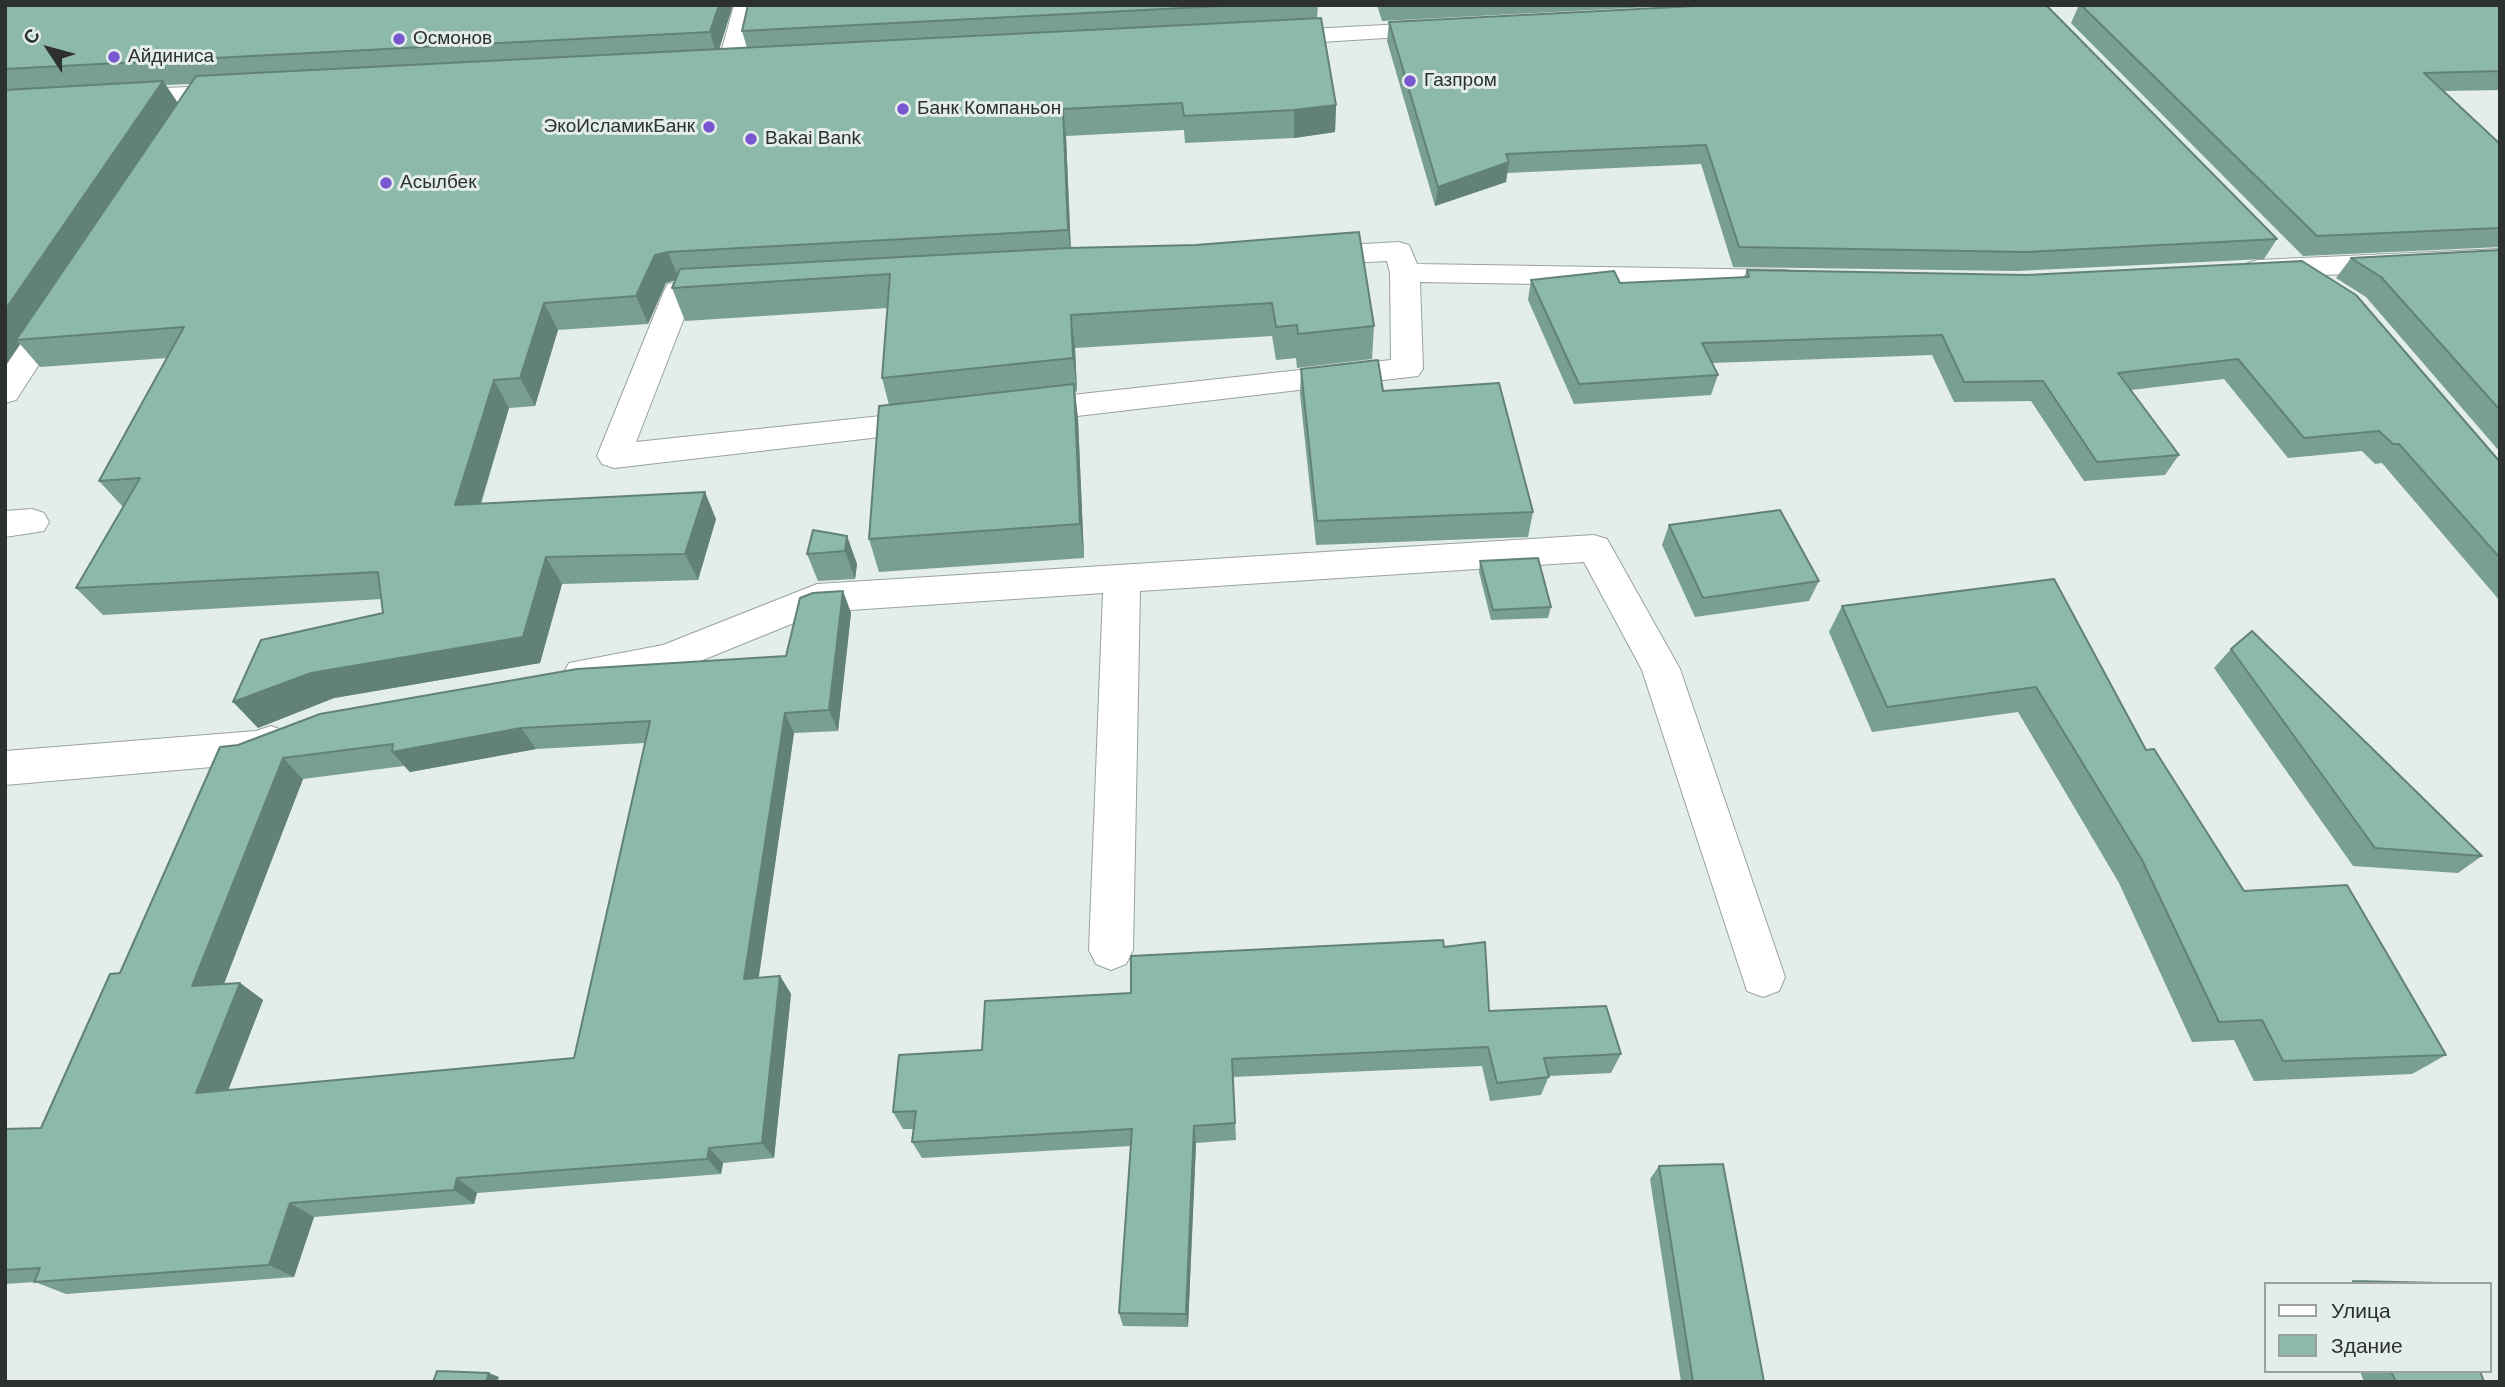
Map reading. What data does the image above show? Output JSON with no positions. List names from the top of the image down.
{
  "places": [
    "Осмонов",
    "Айдиниса",
    "Газпром",
    "Банк Компаньон",
    "ЭкоИсламикБанк",
    "Bakai Bank",
    "Асылбек"
  ],
  "legend": ["Улица", "Здание"],
  "north": "top left"
}
